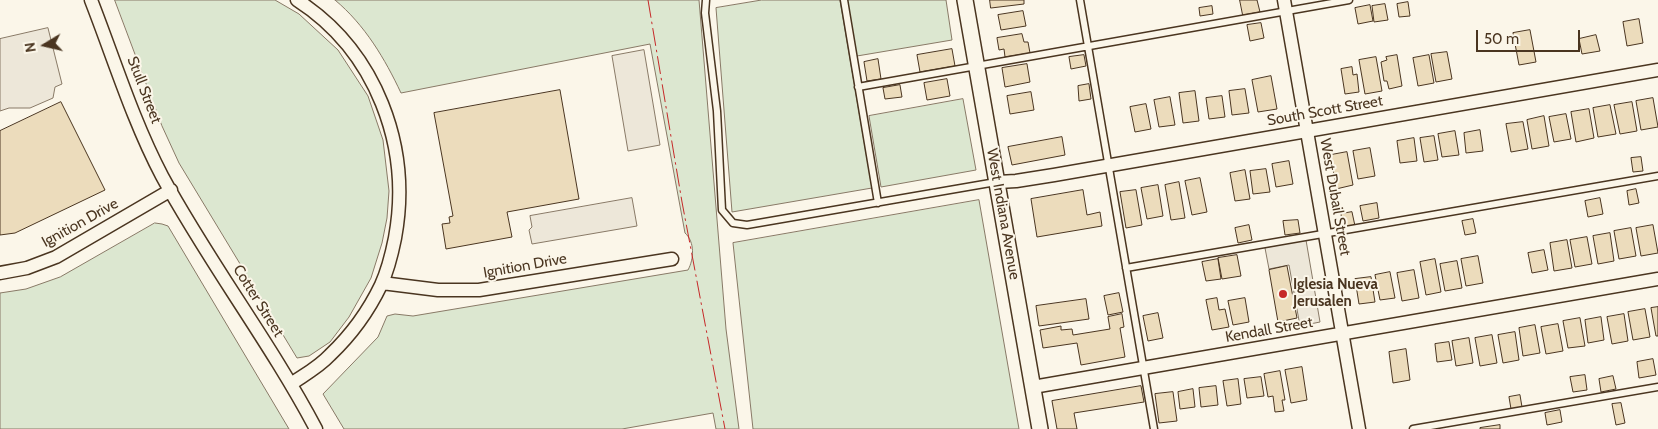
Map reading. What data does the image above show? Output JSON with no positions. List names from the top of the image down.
{
  "streets": {
    "street": [
      "Stull Street",
      "South Scott Street",
      "West Dubail Street",
      "West Indiana Avenue",
      "Ignition Drive",
      "Cotter Street",
      "Kendall Street"
    ]
  },
  "crossings": [
    ["Stull Street", "Ignition Drive"],
    ["Stull Street", "Cotter Street"],
    ["South Scott Street", "West Dubail Street"],
    ["South Scott Street", "West Indiana Avenue"],
    ["West Dubail Street", "Kendall Street"],
    ["West Indiana Avenue", "Kendall Street"],
    ["Ignition Drive", "Cotter Street"]
  ],
  "places": ["Iglesia Nueva Jerusalen"],
  "scale_bar": "50 m",
  "north": "left"
}
